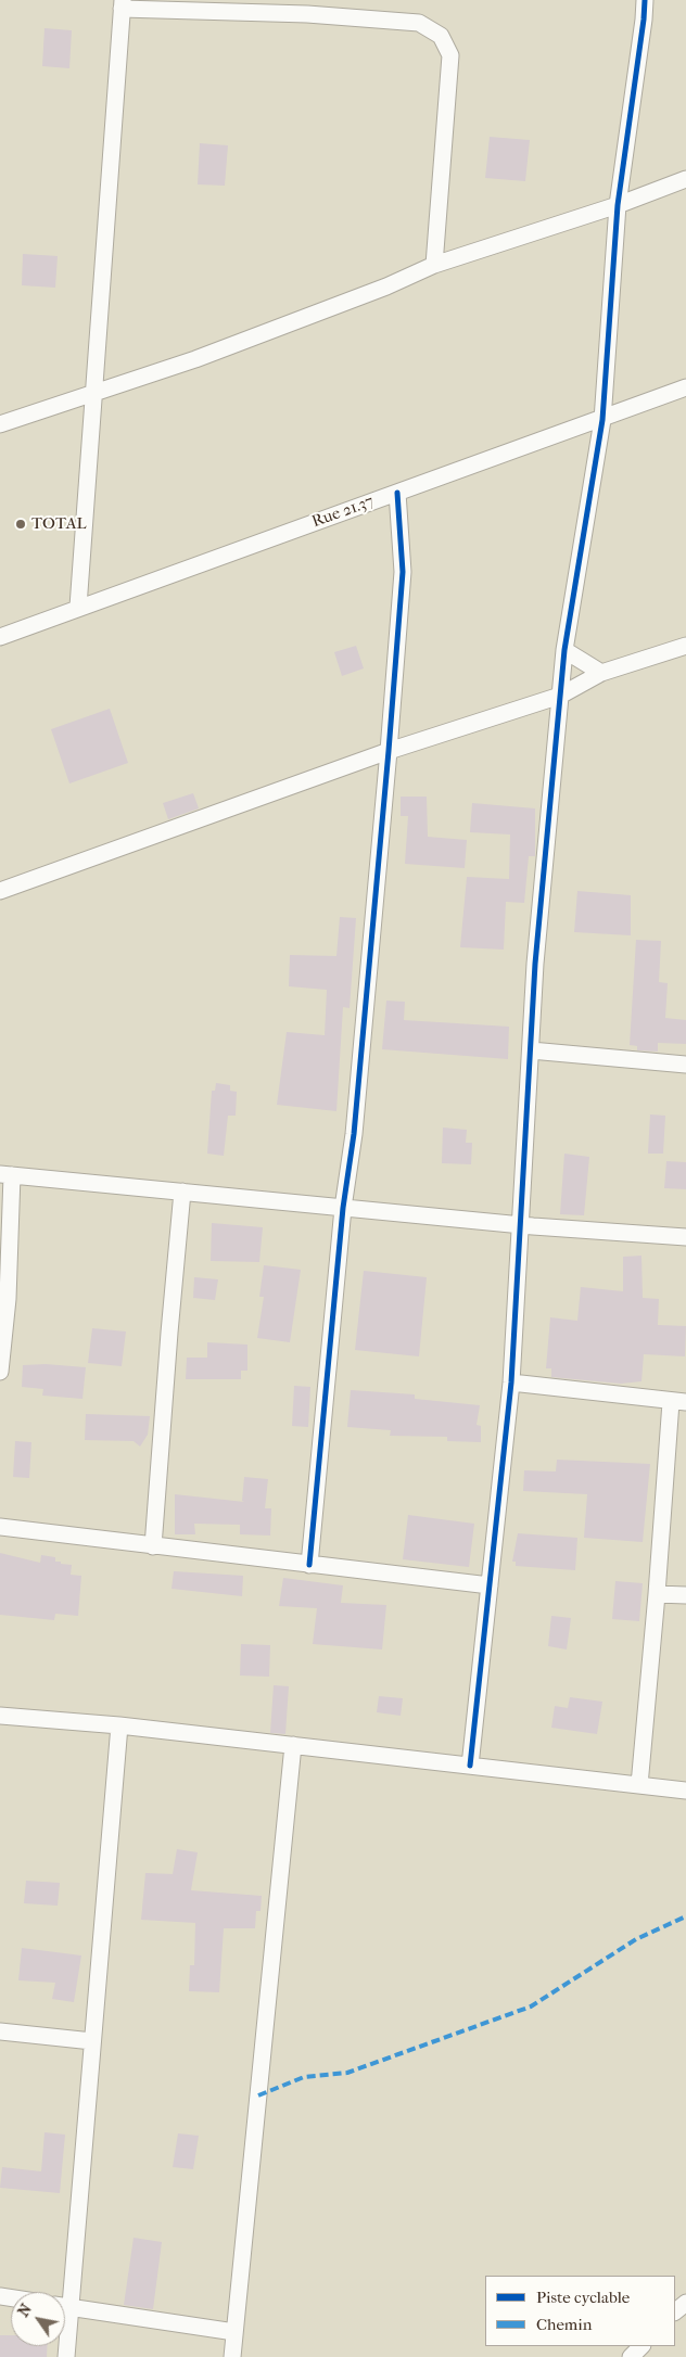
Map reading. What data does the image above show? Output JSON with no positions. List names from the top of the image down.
{
  "streets": {
    "street": ["Rue 21.37"]
  },
  "places": ["TOTAL"],
  "legend": ["Piste cyclable", "Chemin"],
  "north": "top left"
}
